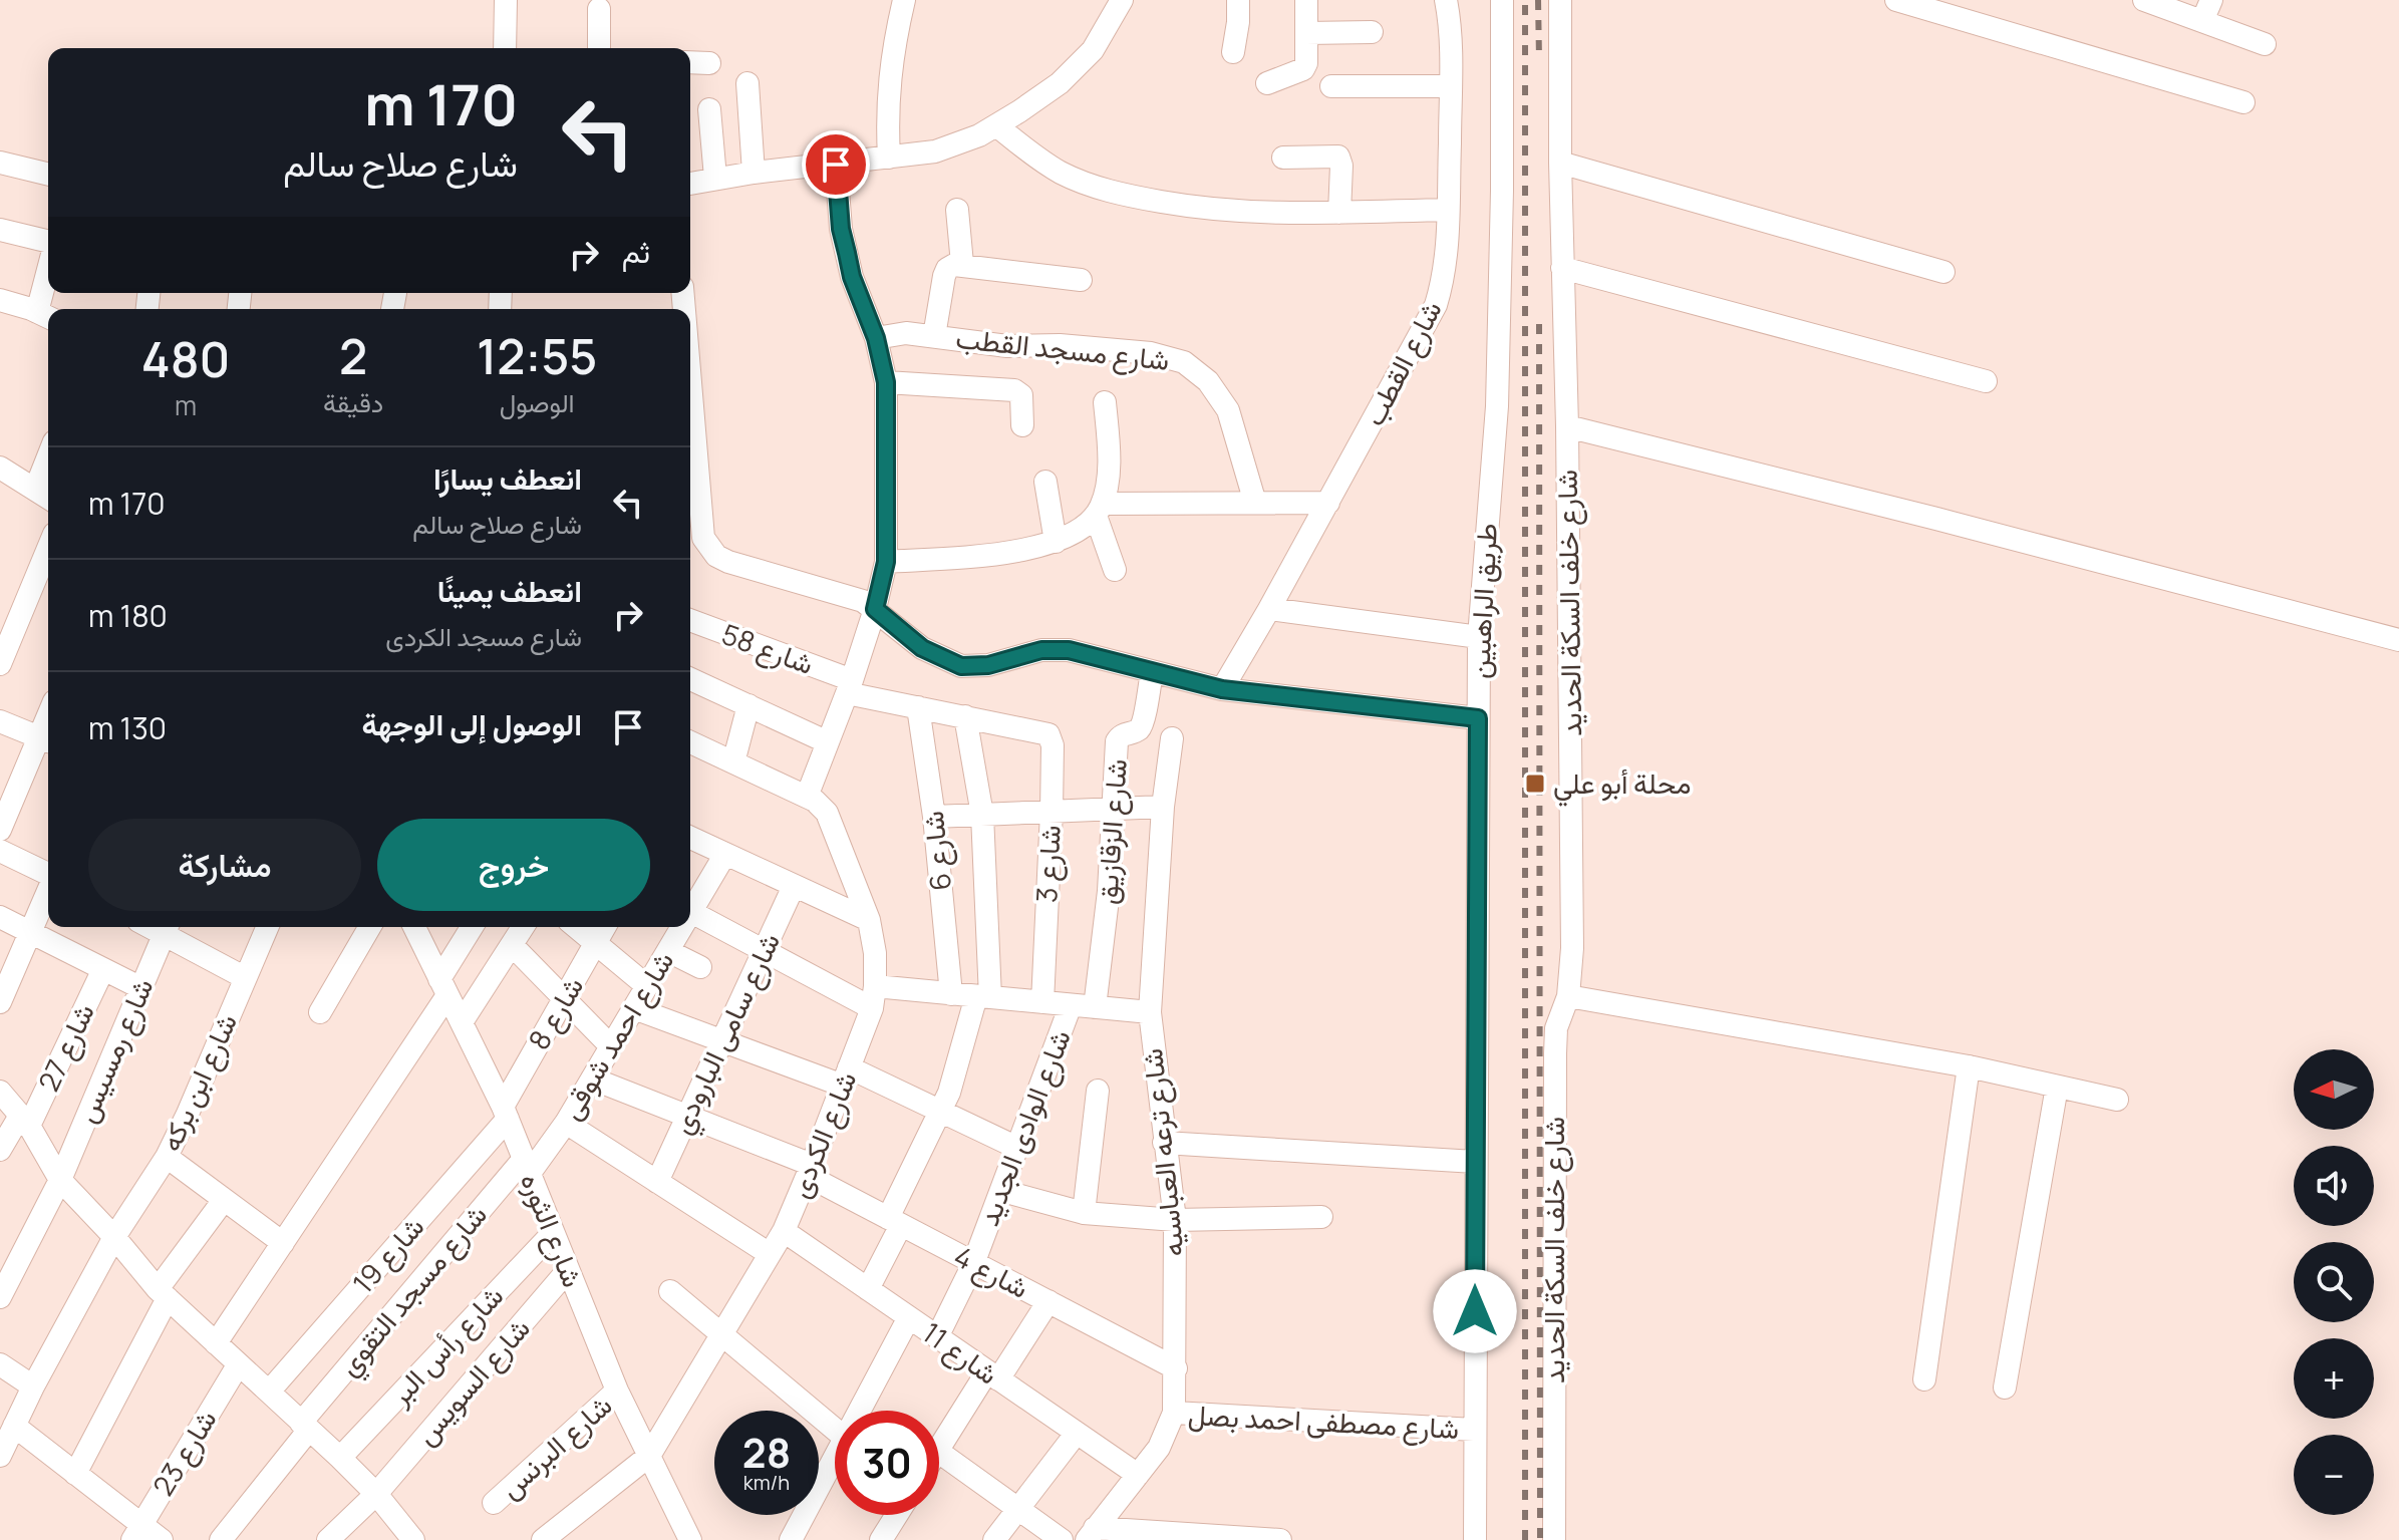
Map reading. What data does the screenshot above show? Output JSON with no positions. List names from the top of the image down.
{
  "streets": {
    "street": [
      "شارع مسجد القطب",
      "شارع القطب",
      "طريق الراهبين",
      "شارع خلف السكة الحديد",
      "شارع 58",
      "شارع الزقازيق",
      "شارع 6",
      "شارع 3",
      "شارع 8",
      "شارع سامى البارودي",
      "شارع احمد شوقى",
      "شارع 27",
      "شارع رمسيس",
      "شارع ابن بركه",
      "شارع الوادى الجديد",
      "شارع الكردى",
      "شارع ترعه العباسيه",
      "شارع الثوره",
      "شارع 19",
      "شارع 4",
      "شارع مسجد التقوي",
      "شارع رأس البر",
      "شارع 11",
      "شارع السويس",
      "شارع مصطفى احمد بصل",
      "شارع البرنس",
      "شارع 23"
    ]
  },
  "crossings": [
    ["طريق الراهبين", "شارع مصطفى احمد بصل"],
    ["شارع 58", "شارع 6"],
    ["شارع 58", "شارع 3"],
    ["شارع 8", "شارع الثوره"],
    ["شارع 8", "شارع 19"],
    ["شارع سامى البارودي", "شارع 4"],
    ["شارع احمد شوقى", "شارع الثوره"],
    ["شارع احمد شوقى", "شارع 4"],
    ["شارع احمد شوقى", "شارع مسجد التقوي"],
    ["شارع الوادى الجديد", "شارع 4"],
    ["شارع الوادى الجديد", "شارع 11"],
    ["شارع الكردى", "شارع الثوره"],
    ["شارع الكردى", "شارع 4"],
    ["شارع الكردى", "شارع 11"],
    ["شارع ترعه العباسيه", "شارع 4"],
    ["شارع ترعه العباسيه", "شارع 11"],
    ["شارع ترعه العباسيه", "شارع مصطفى احمد بصل"],
    ["شارع الثوره", "شارع 19"],
    ["شارع الثوره", "شارع مسجد التقوي"],
    ["شارع الثوره", "شارع رأس البر"],
    ["شارع الثوره", "شارع السويس"],
    ["شارع الثوره", "شارع البرنس"]
  ],
  "places": {
    "transit": ["محلة أبو علي"]
  },
  "north": "left",
  "page": {
    "turn": ["170 m", "شارع صلاح سالم"],
    "then": "ثم",
    "eta": [
      "12:55",
      "الوصول",
      "2",
      "دقيقة",
      "480",
      "m"
    ],
    "list": [
      {
        "name": "انعطف يسارًا",
        "note": "شارع صلاح سالم",
        "value": "170 m"
      },
      {
        "name": "انعطف يمينًا",
        "note": "شارع مسجد الكردى",
        "value": "180 m"
      },
      {
        "name": "الوصول إلى الوجهة",
        "value": "130 m"
      }
    ],
    "buttons": ["خروج", "مشاركة"],
    "map_buttons": ["+", "−"],
    "speed": "28 km/h",
    "limit": "30"
  }
}
